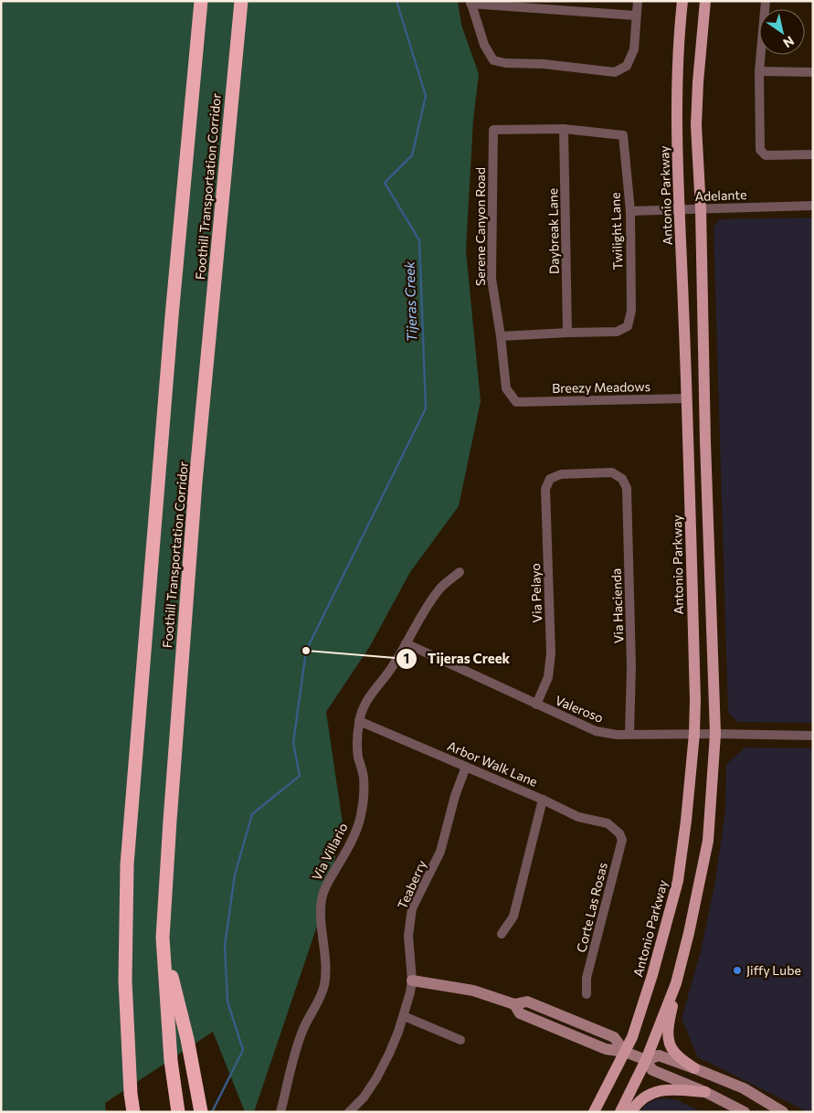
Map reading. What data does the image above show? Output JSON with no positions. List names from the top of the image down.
{
  "streets": {
    "highway": ["Foothill Transportation Corridor"],
    "main road": ["Antonio Parkway"],
    "street": [
      "Adelante",
      "Serene Canyon Road",
      "Daybreak Lane",
      "Twilight Lane",
      "Breezy Meadows",
      "Via Pelayo",
      "Via Hacienda",
      "Valeroso",
      "Arbor Walk Lane",
      "Via Villario",
      "Teaberry",
      "Corte Las Rosas"
    ]
  },
  "crossings": [
    ["Antonio Parkway", "Adelante"],
    ["Antonio Parkway", "Breezy Meadows"],
    ["Antonio Parkway", "Valeroso"],
    ["Adelante", "Twilight Lane"],
    ["Serene Canyon Road", "Daybreak Lane"],
    ["Serene Canyon Road", "Twilight Lane"],
    ["Serene Canyon Road", "Breezy Meadows"],
    ["Daybreak Lane", "Twilight Lane"],
    ["Via Pelayo", "Via Hacienda"],
    ["Via Pelayo", "Valeroso"],
    ["Via Hacienda", "Valeroso"],
    ["Valeroso", "Via Villario"],
    ["Arbor Walk Lane", "Via Villario"],
    ["Arbor Walk Lane", "Teaberry"],
    ["Arbor Walk Lane", "Corte Las Rosas"]
  ],
  "water": ["Tijeras Creek"],
  "places": ["Tijeras Creek", "Jiffy Lube"],
  "north": "bottom right"
}
